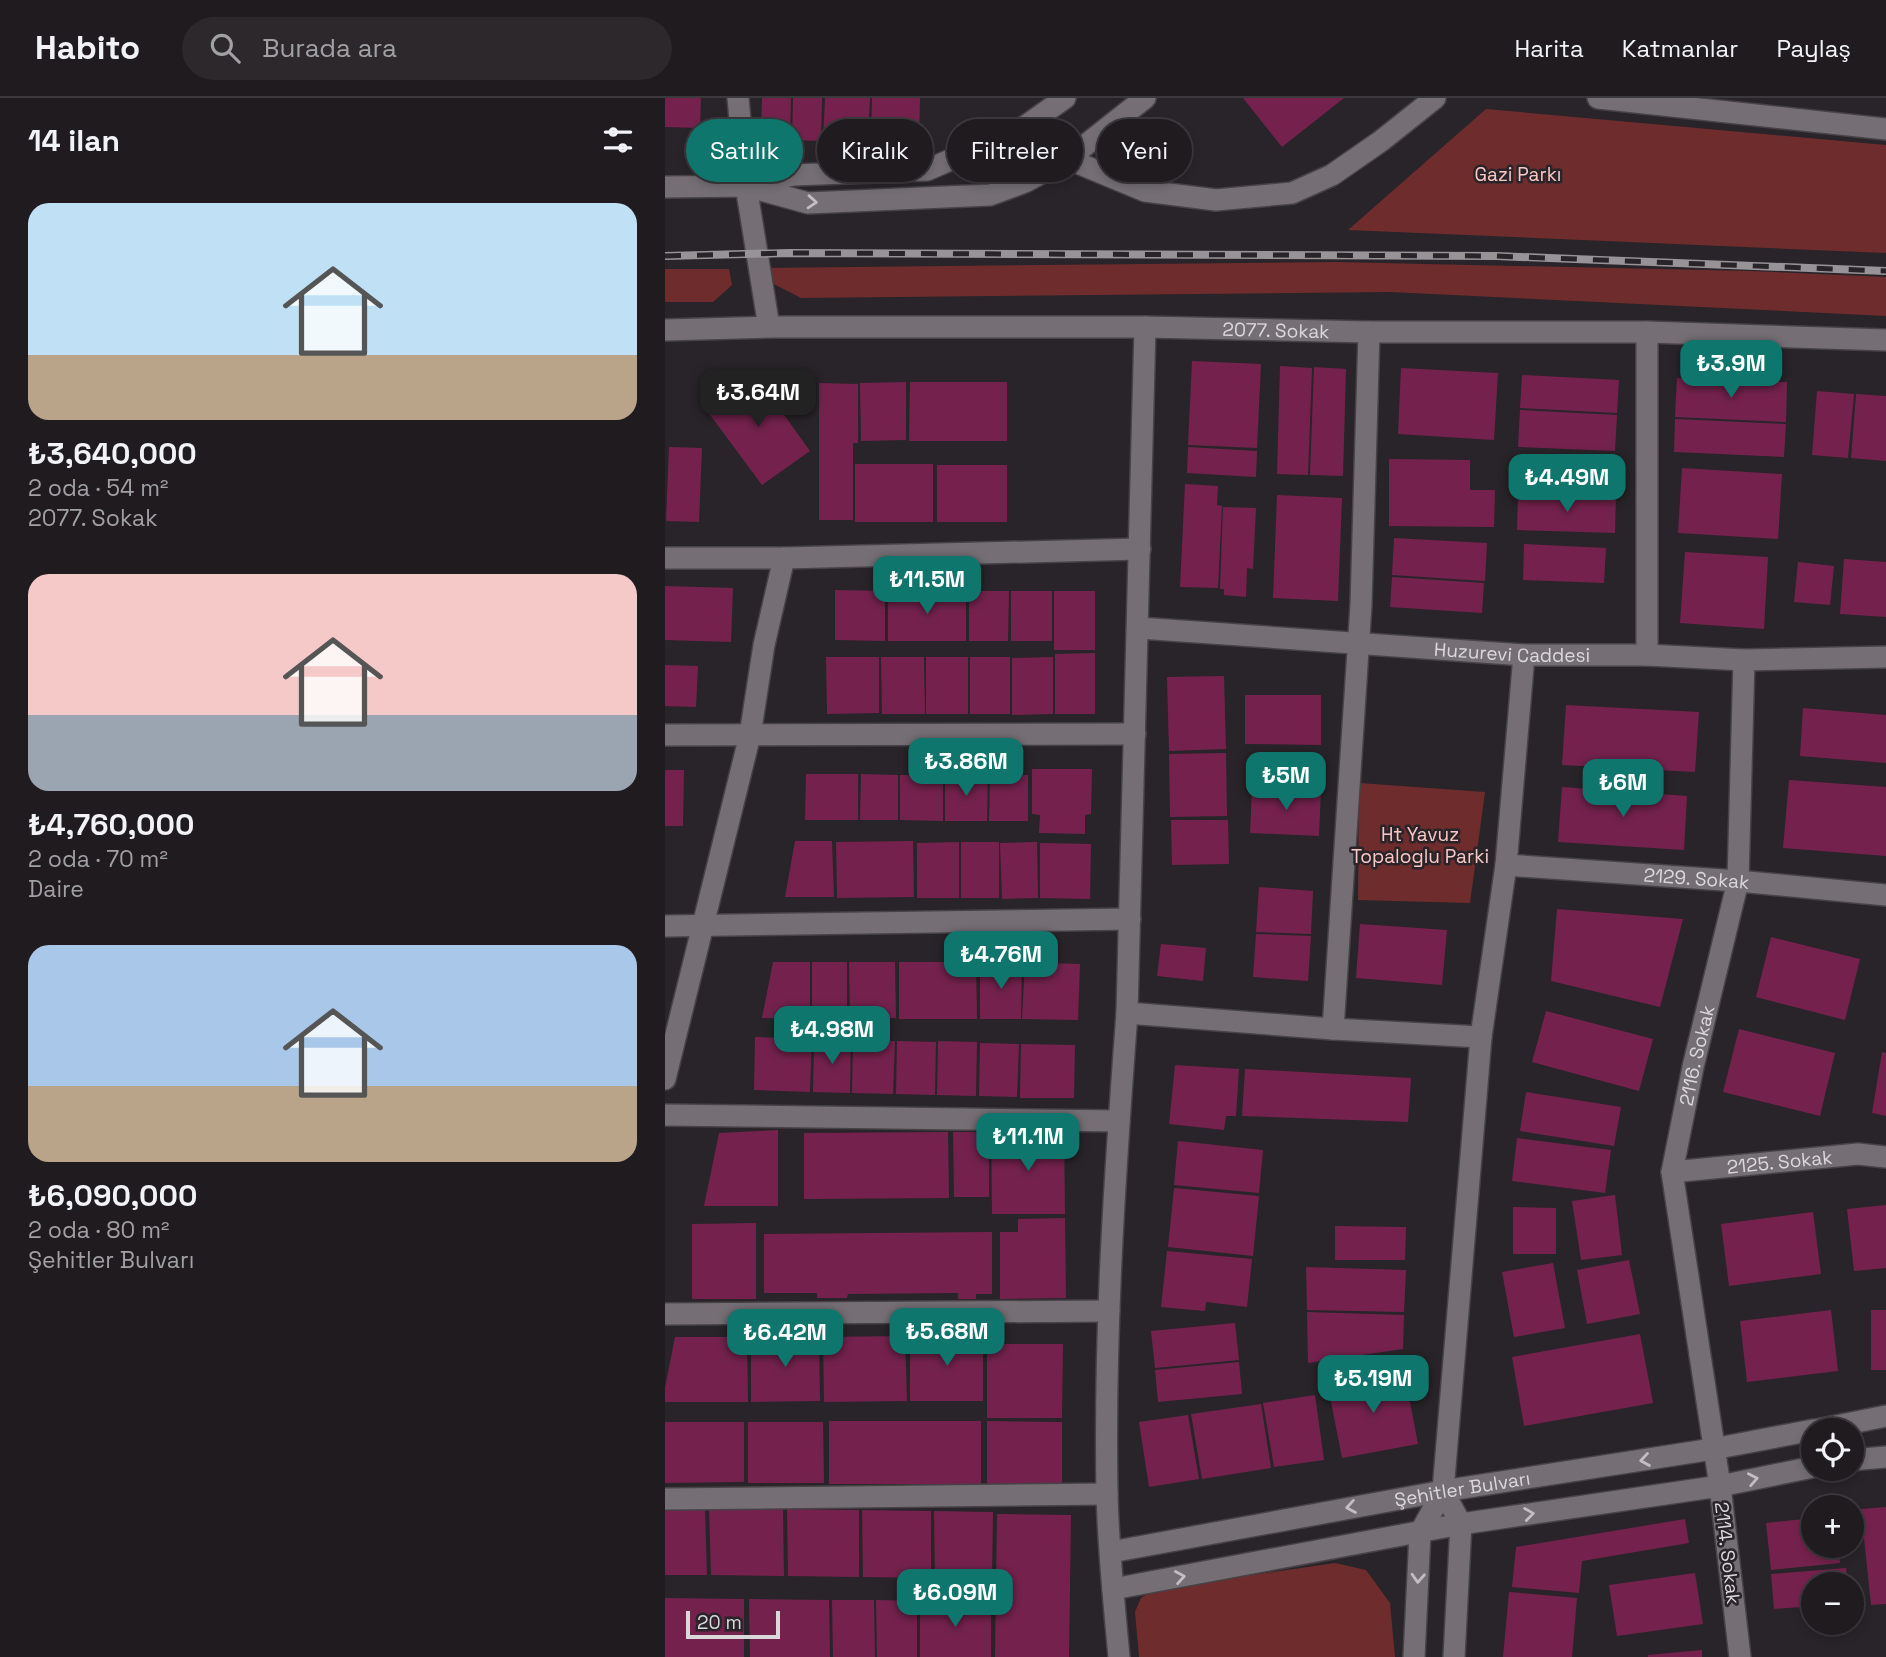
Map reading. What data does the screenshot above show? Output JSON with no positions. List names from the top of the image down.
{
  "streets": {
    "street": [
      "2077. Sokak",
      "Huzurevi Caddesi",
      "2129. Sokak",
      "2116. Sokak",
      "2125. Sokak",
      "Şehitler Bulvarı",
      "2114. Sokak"
    ]
  },
  "crossings": [
    ["Huzurevi Caddesi", "2116. Sokak"],
    ["2129. Sokak", "2116. Sokak"],
    ["2116. Sokak", "2125. Sokak"],
    ["2116. Sokak", "Şehitler Bulvarı"],
    ["2116. Sokak", "2114. Sokak"],
    ["Şehitler Bulvarı", "2114. Sokak"]
  ],
  "parks": ["Gazi Parkı", "Ht Yavuz Topaloglu Parki"],
  "scale_bar": "20 m",
  "page": {
    "header": "Habito",
    "search": "Burada ara",
    "nav": ["Harita", "Katmanlar", "Paylaş"],
    "heading": "14 ilan",
    "chip": [
      "Satılık",
      "Kiralık",
      "Filtreler",
      "Yeni"
    ],
    "list": [
      {
        "name": "₺3,640,000",
        "note": "2 oda · 54 m² · 2077. Sokak"
      },
      {
        "name": "₺4,760,000",
        "note": "2 oda · 70 m² · Daire"
      },
      {
        "name": "₺6,090,000",
        "note": "2 oda · 80 m² · Şehitler Bulvarı"
      }
    ],
    "price": [
      "₺3.9M",
      "₺3.64M",
      "₺4.49M",
      "₺11.5M",
      "₺3.86M",
      "₺5M",
      "₺6M",
      "₺4.76M",
      "₺4.98M",
      "₺11.1M",
      "₺5.68M",
      "₺6.42M",
      "₺5.19M",
      "₺6.09M"
    ],
    "map_buttons": ["+", "−"],
    "scale": "20 m"
  }
}
